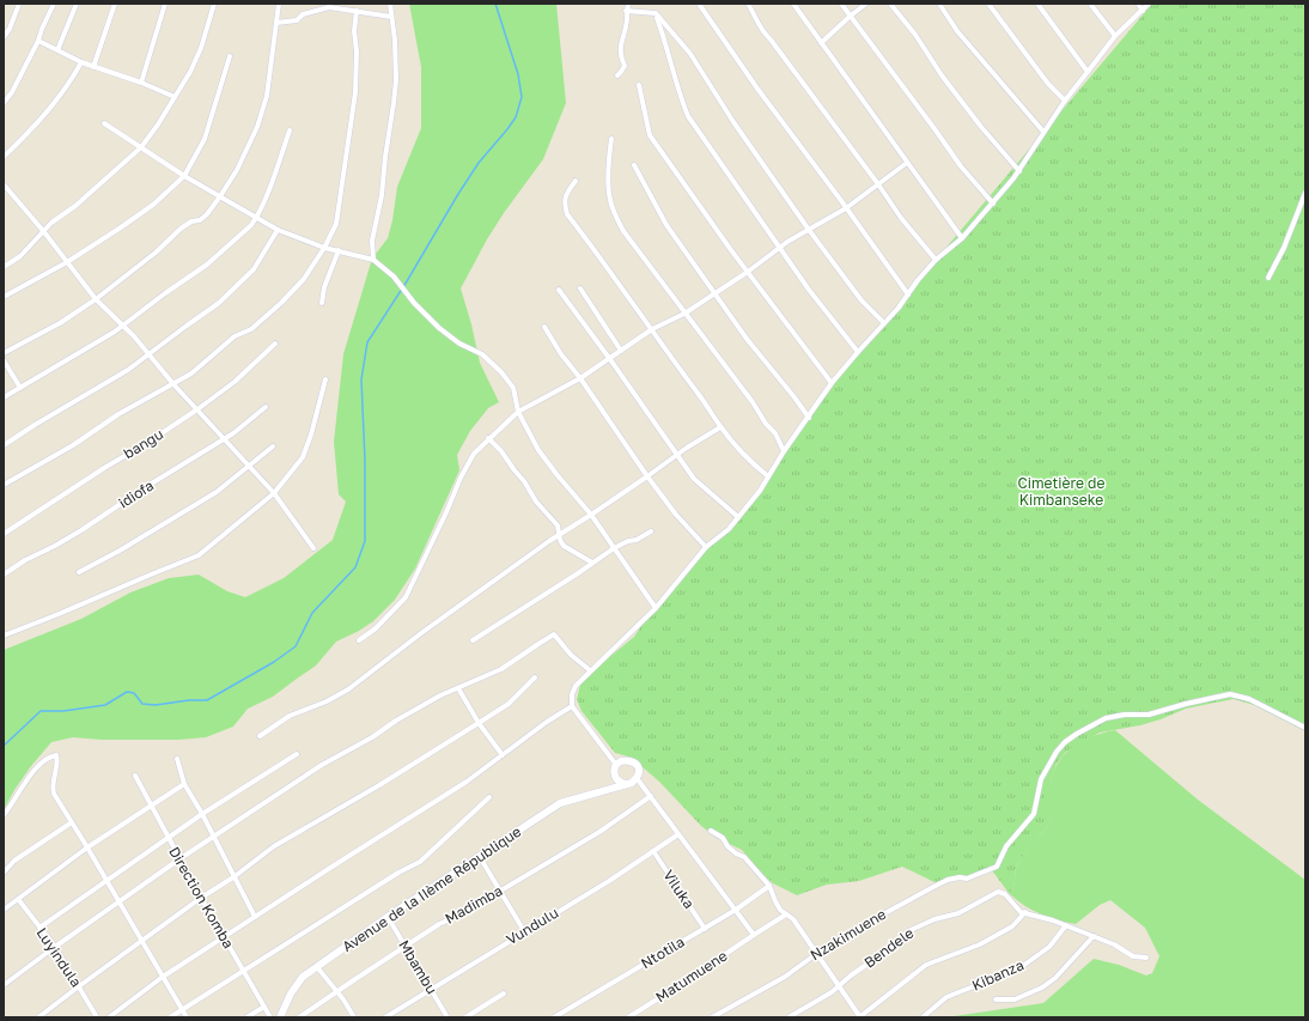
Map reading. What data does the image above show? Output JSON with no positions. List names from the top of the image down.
{
  "streets": {
    "street": [
      "bangu",
      "idiofa",
      "Avenue de la IIème République",
      "Viluka",
      "Direction Komba",
      "Madimba",
      "Vundulu",
      "Nzakimuene",
      "Bendele",
      "Ntotila",
      "Luyindula",
      "Mbambu",
      "Kibanza",
      "Matumuene"
    ]
  },
  "crossings": [
    ["Avenue de la IIème République", "Mbambu"],
    ["Viluka", "Vundulu"],
    ["Viluka", "Ntotila"],
    ["Madimba", "Mbambu"],
    ["Vundulu", "Mbambu"]
  ],
  "parks": ["Cimetière de Kimbanseke"]
}
